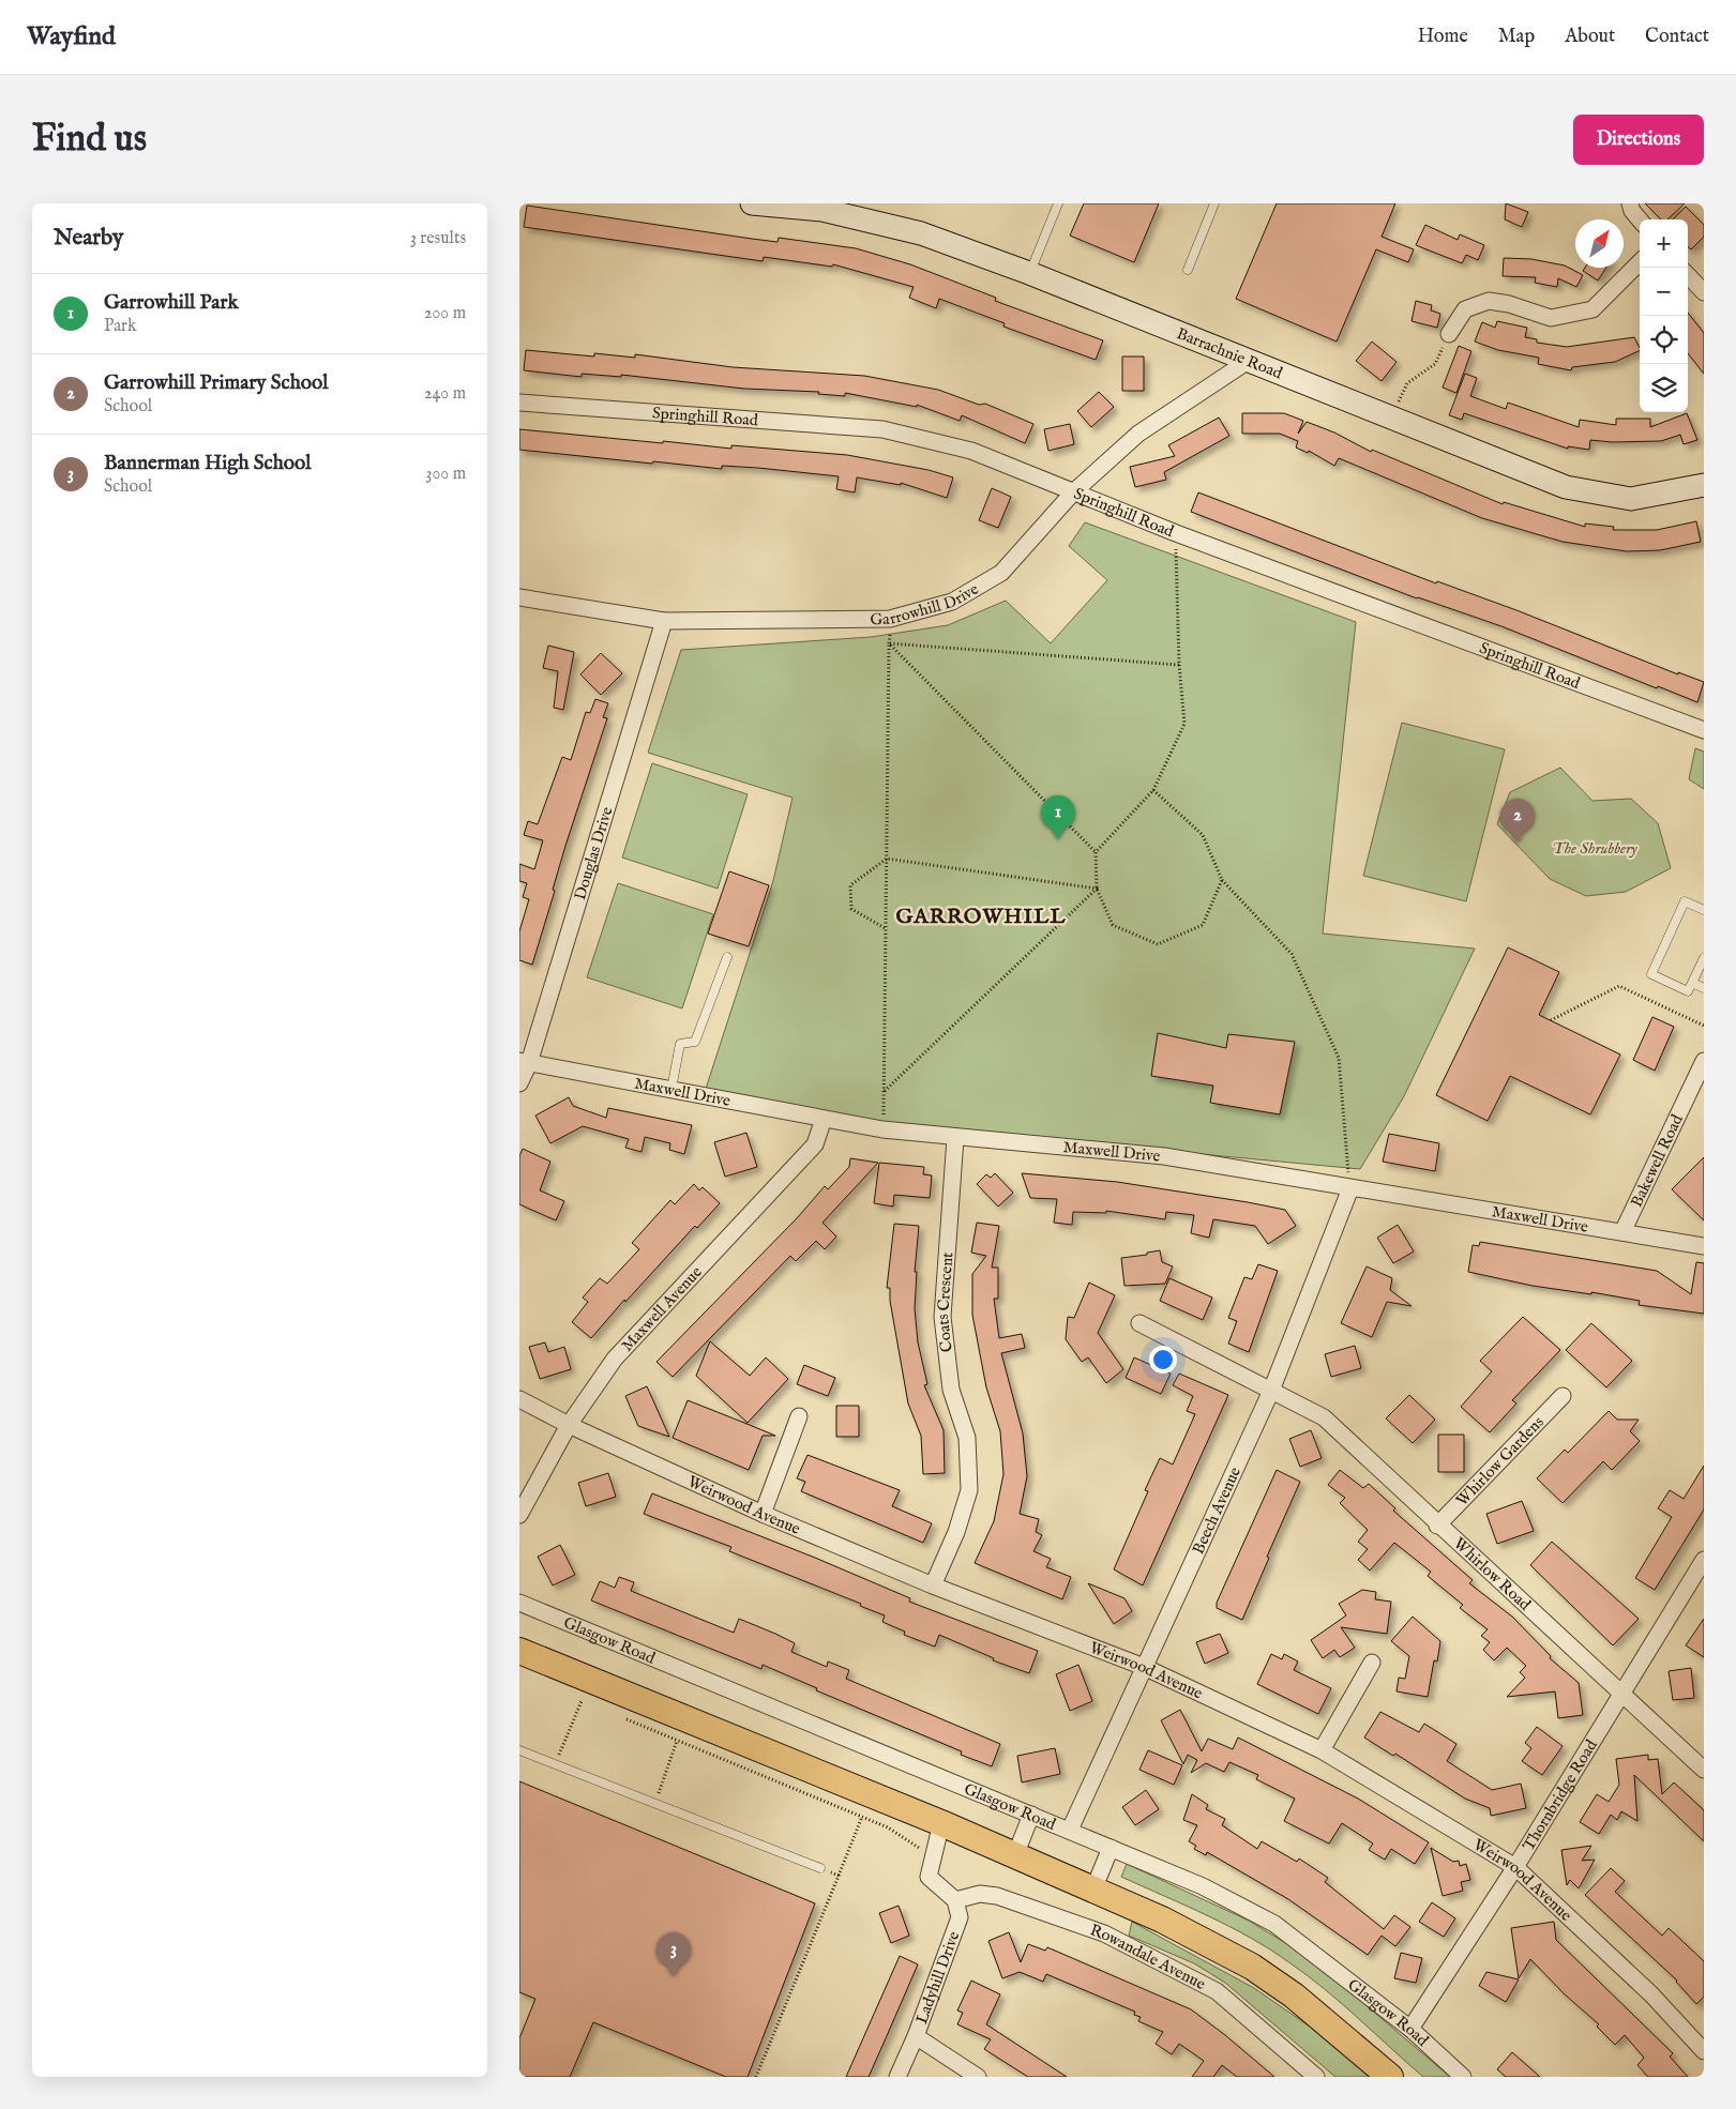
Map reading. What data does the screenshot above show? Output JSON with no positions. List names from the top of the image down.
{
  "streets": {
    "main road": ["Barrachnie Road"],
    "street": [
      "Springhill Road",
      "Garrowhill Drive",
      "Douglas Drive",
      "Maxwell Drive",
      "Bakewell Road",
      "Coats Crescent",
      "Maxwell Avenue",
      "Whirlow Gardens",
      "Weirwood Avenue",
      "Beech Avenue",
      "Whirlow Road",
      "Glasgow Road",
      "Thornbridge Road",
      "Rowandale Avenue",
      "Ladyhill Drive"
    ]
  },
  "crossings": [
    ["Barrachnie Road", "Garrowhill Drive"],
    ["Springhill Road", "Garrowhill Drive"],
    ["Garrowhill Drive", "Douglas Drive"],
    ["Douglas Drive", "Maxwell Drive"],
    ["Maxwell Drive", "Bakewell Road"],
    ["Maxwell Drive", "Coats Crescent"],
    ["Maxwell Drive", "Maxwell Avenue"],
    ["Maxwell Drive", "Beech Avenue"],
    ["Coats Crescent", "Weirwood Avenue"],
    ["Maxwell Avenue", "Weirwood Avenue"],
    ["Whirlow Gardens", "Whirlow Road"],
    ["Weirwood Avenue", "Beech Avenue"],
    ["Weirwood Avenue", "Thornbridge Road"],
    ["Beech Avenue", "Whirlow Road"],
    ["Beech Avenue", "Glasgow Road"],
    ["Whirlow Road", "Thornbridge Road"],
    ["Glasgow Road", "Thornbridge Road"],
    ["Rowandale Avenue", "Ladyhill Drive"]
  ],
  "districts": ["GARROWHILL"],
  "parks": ["The Shrubbery"],
  "north": "top right",
  "page": {
    "header": "Wayfind",
    "nav": [
      "Home",
      "Map",
      "About",
      "Contact"
    ],
    "buttons": "Directions",
    "title": "Find us",
    "heading": ["Nearby", "3 results"],
    "map_buttons": ["+", "−"],
    "list": [
      {
        "mark": "1",
        "name": "Garrowhill Park",
        "note": "Park",
        "value": "200 m"
      },
      {
        "mark": "2",
        "name": "Garrowhill Primary School",
        "note": "School",
        "value": "240 m"
      },
      {
        "mark": "3",
        "name": "Bannerman High School",
        "note": "School",
        "value": "300 m"
      }
    ],
    "pins": ["1", "2", "3"]
  }
}
